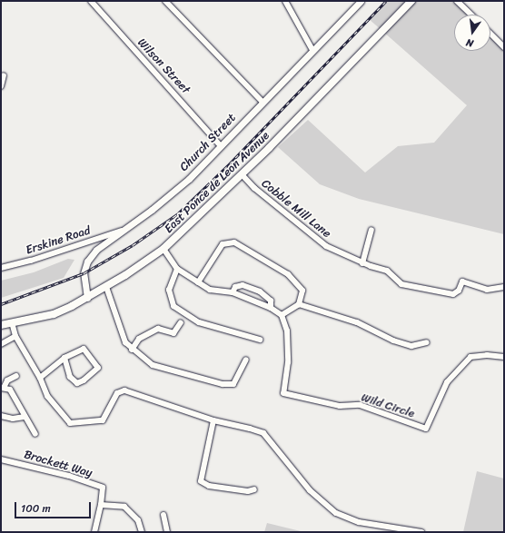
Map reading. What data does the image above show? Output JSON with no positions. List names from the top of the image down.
{
  "streets": {
    "main road": ["East Ponce de Leon Avenue"],
    "street": [
      "Wilson Street",
      "Church Street",
      "Cobble Mill Lane",
      "Erskine Road",
      "Wild Circle",
      "Brockett Way"
    ]
  },
  "crossings": [
    ["Wilson Street", "Church Street"],
    ["Church Street", "East Ponce de Leon Avenue"],
    ["Church Street", "Erskine Road"],
    ["East Ponce de Leon Avenue", "Cobble Mill Lane"]
  ],
  "scale_bar": "100 m",
  "north": "bottom"
}
